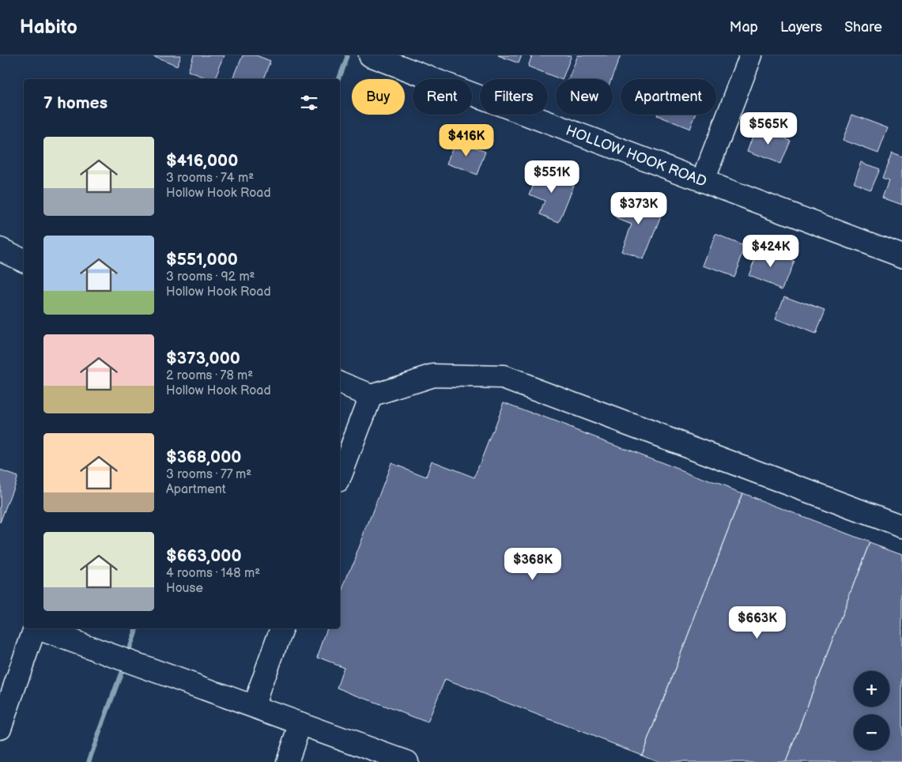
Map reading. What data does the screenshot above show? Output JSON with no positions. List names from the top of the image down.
{
  "streets": {
    "street": ["HOLLOW HOOK ROAD"]
  },
  "page": {
    "header": "Habito",
    "nav": ["Map", "Layers", "Share"],
    "chip": [
      "Buy",
      "Rent",
      "Filters",
      "New",
      "Apartment"
    ],
    "heading": "7 homes",
    "price": [
      "$565K",
      "$416K",
      "$551K",
      "$373K",
      "$424K",
      "$368K",
      "$663K"
    ],
    "list": [
      {
        "name": "$416,000",
        "note": "3 rooms · 74 m² · Hollow Hook Road"
      },
      {
        "name": "$551,000",
        "note": "3 rooms · 92 m² · Hollow Hook Road"
      },
      {
        "name": "$373,000",
        "note": "2 rooms · 78 m² · Hollow Hook Road"
      },
      {
        "name": "$368,000",
        "note": "3 rooms · 77 m² · Apartment"
      },
      {
        "name": "$663,000",
        "note": "4 rooms · 148 m² · House"
      }
    ],
    "map_buttons": ["+", "−"]
  }
}
